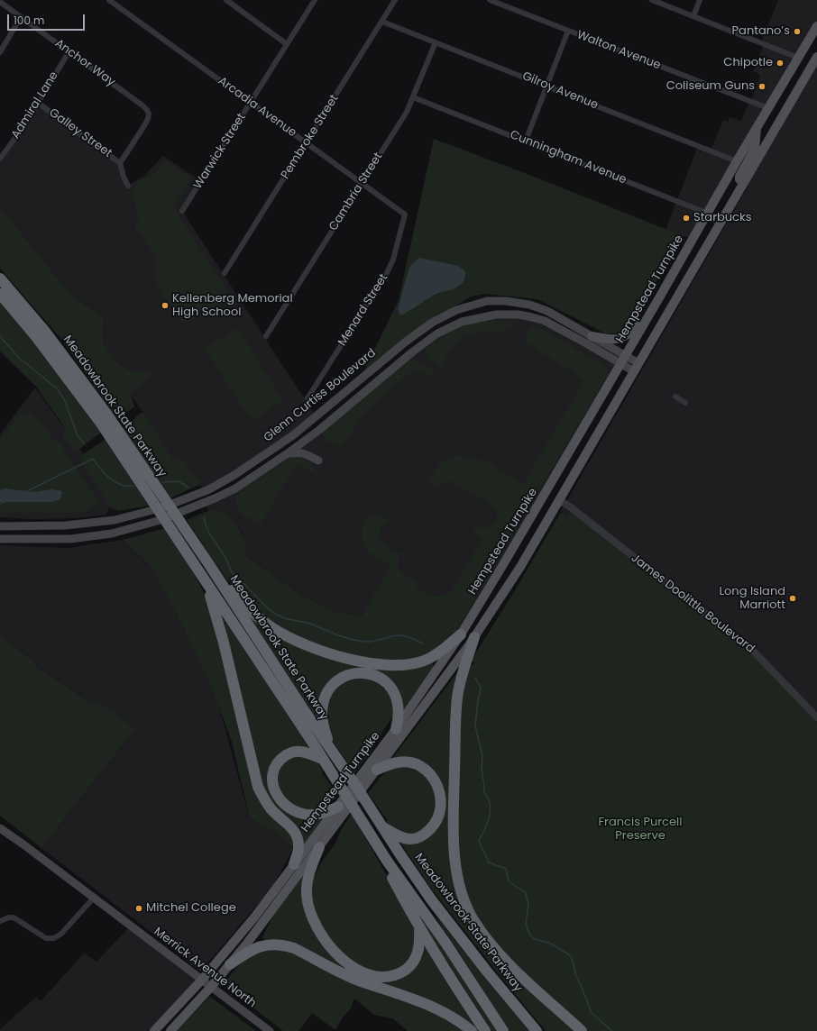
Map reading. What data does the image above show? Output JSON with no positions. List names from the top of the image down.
{
  "streets": {
    "highway": ["Meadowbrook State Parkway"],
    "main road": ["Hempstead Turnpike", "Glenn Curtiss Boulevard", "Merrick Avenue North"],
    "street": [
      "Walton Avenue",
      "Anchor Way",
      "Gilroy Avenue",
      "Admiral Lane",
      "Arcadia Avenue",
      "Galley Street",
      "Pembroke Street",
      "Warwick Street",
      "Cunningham Avenue",
      "Cambria Street",
      "Menard Street",
      "James Doolittle Boulevard"
    ]
  },
  "crossings": [
    ["Walton Avenue", "Hempstead Turnpike"],
    ["Anchor Way", "Admiral Lane"],
    ["Anchor Way", "Galley Street"],
    ["Gilroy Avenue", "Pembroke Street"],
    ["Gilroy Avenue", "Cambria Street"],
    ["Gilroy Avenue", "Hempstead Turnpike"],
    ["Admiral Lane", "Galley Street"],
    ["Arcadia Avenue", "Pembroke Street"],
    ["Arcadia Avenue", "Warwick Street"],
    ["Arcadia Avenue", "Cambria Street"],
    ["Arcadia Avenue", "Menard Street"],
    ["Cunningham Avenue", "Cambria Street"],
    ["Cunningham Avenue", "Hempstead Turnpike"],
    ["Hempstead Turnpike", "Glenn Curtiss Boulevard"],
    ["Hempstead Turnpike", "James Doolittle Boulevard"],
    ["Hempstead Turnpike", "Merrick Avenue North"]
  ],
  "parks": ["Francis Purcell Preserve"],
  "places": [
    "Pantano’s",
    "Chipotle",
    "Coliseum Guns",
    "Starbucks",
    "Kellenberg Memorial High School",
    "Long Island Marriott",
    "Mitchel College"
  ],
  "scale_bar": "100 m"
}
